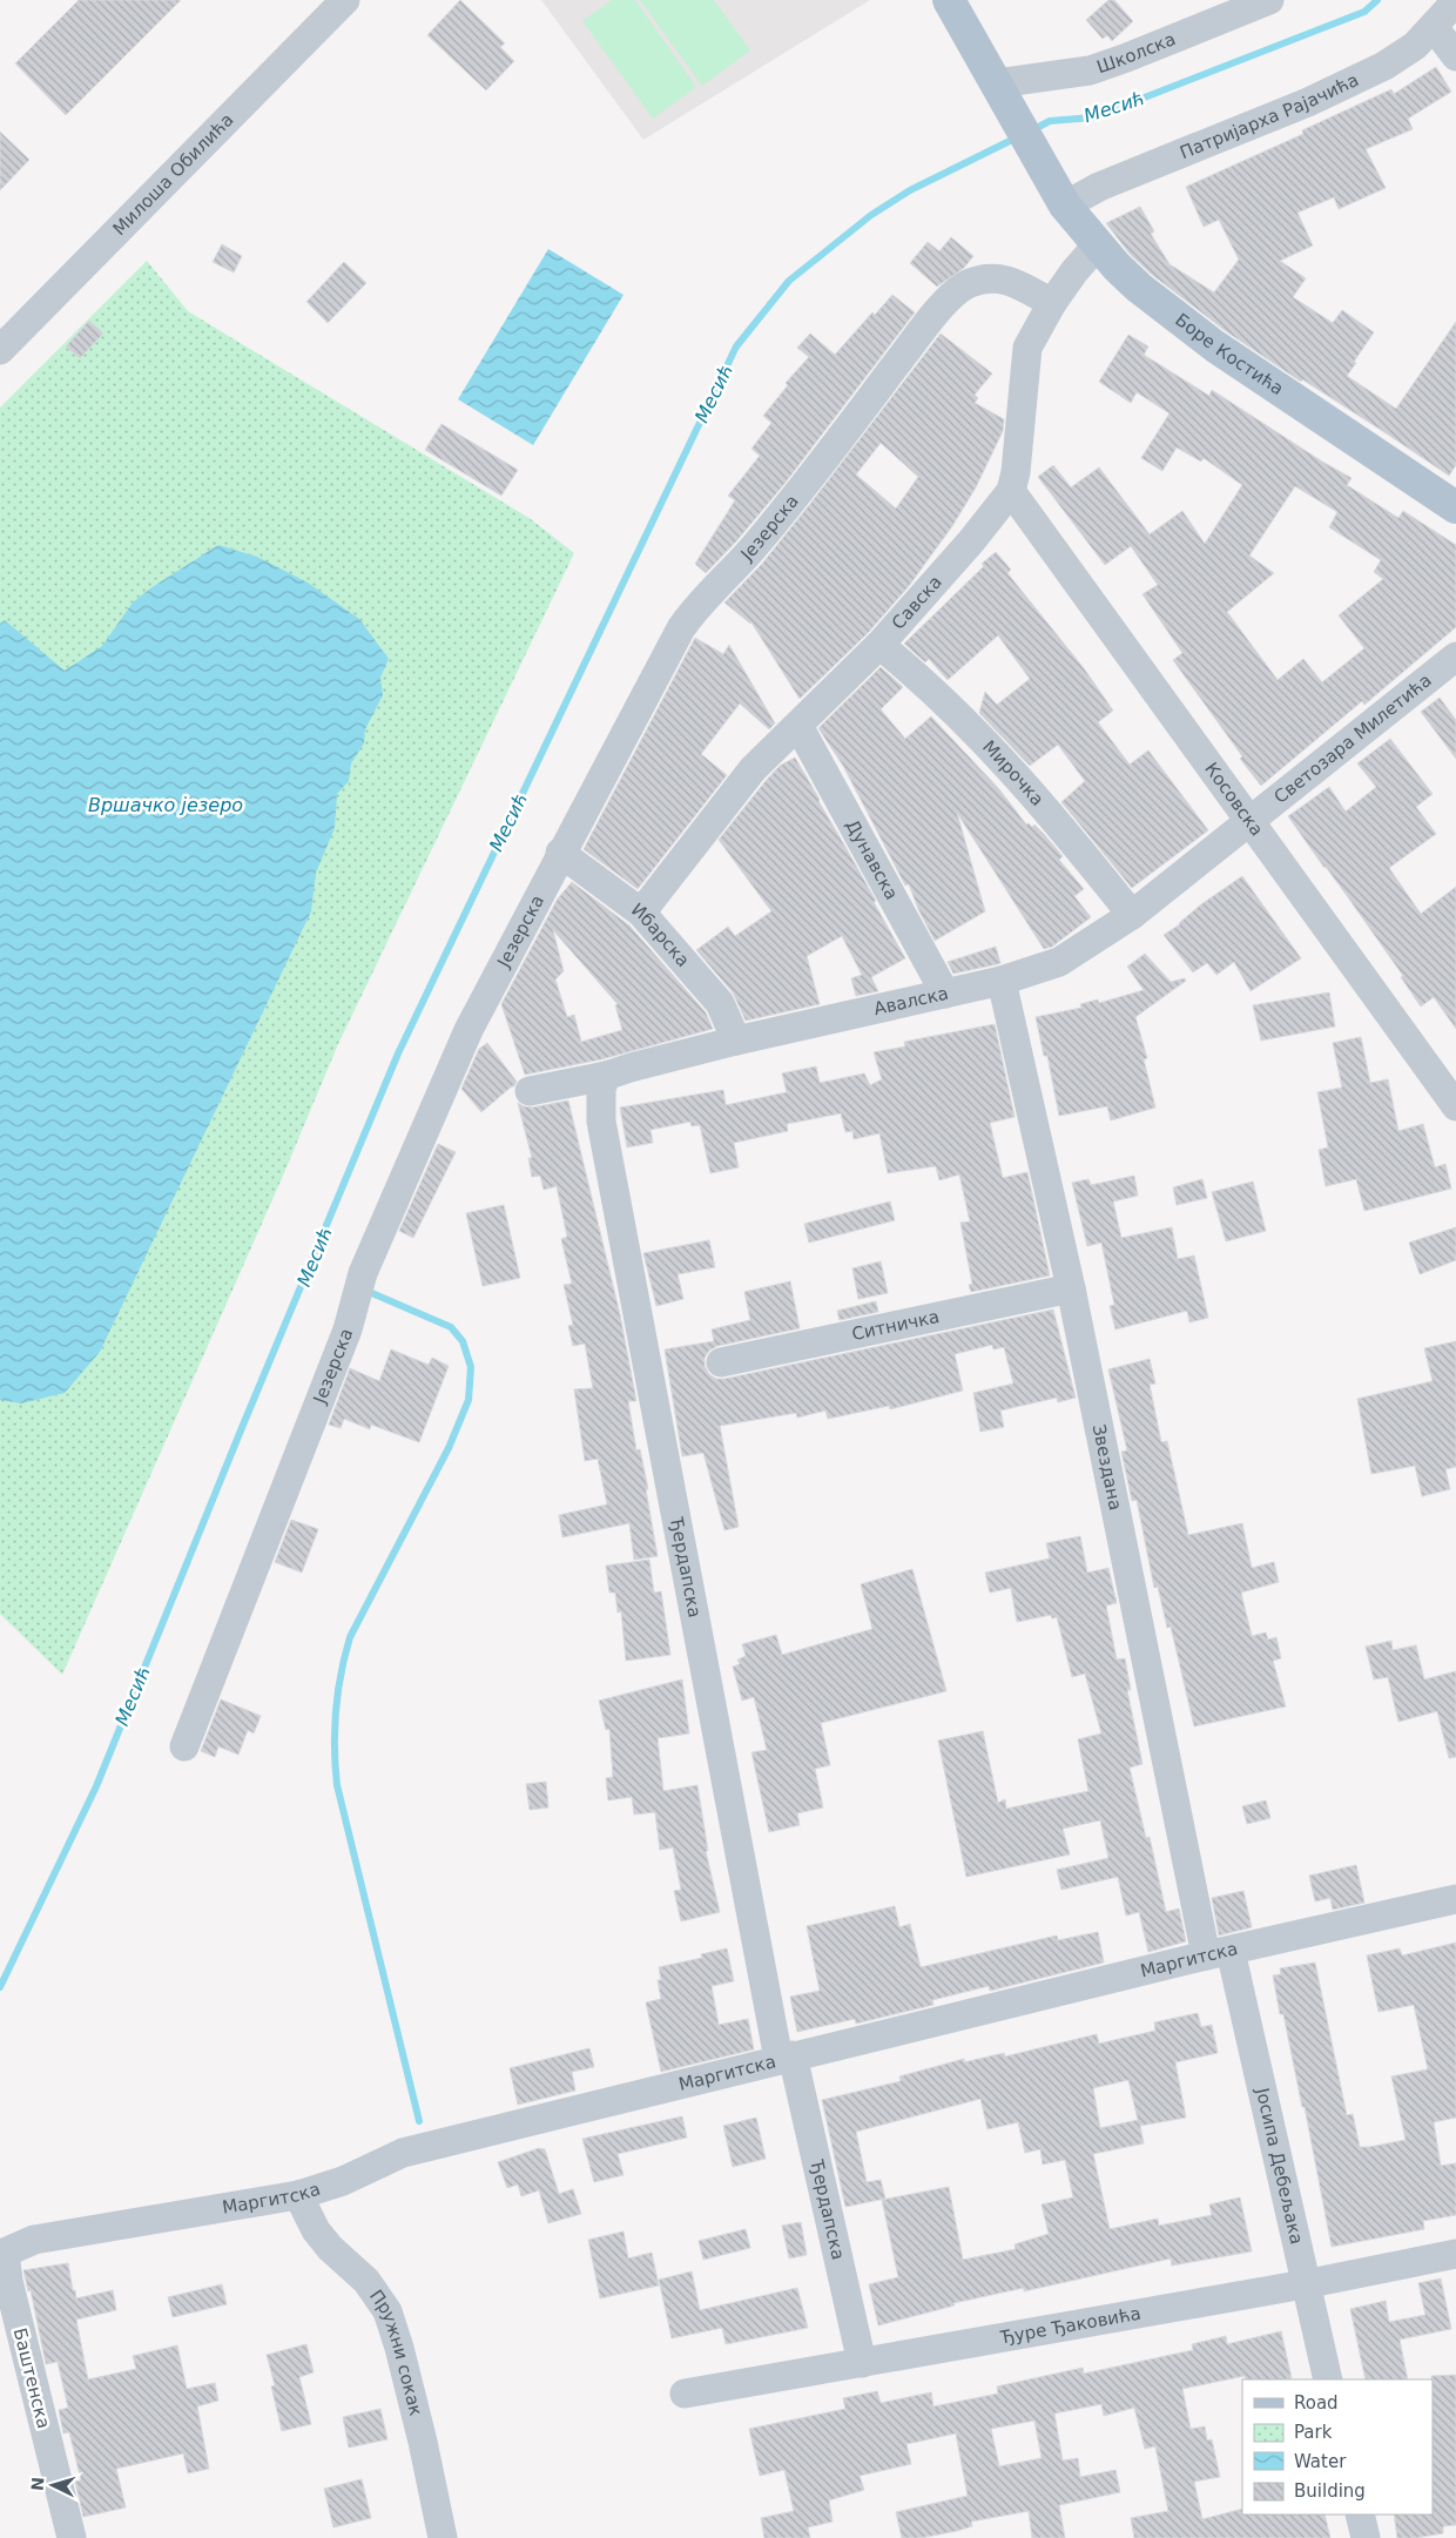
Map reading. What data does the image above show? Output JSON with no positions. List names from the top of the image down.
{
  "streets": {
    "main road": ["Боре Костића"],
    "street": [
      "Школска",
      "Патријарха Рајачића",
      "Милоша Обилића",
      "Језерска",
      "Савска",
      "Светозара Милетића",
      "Мирочка",
      "Косовска",
      "Дунавска",
      "Ибарска",
      "Авалска",
      "Ситничка",
      "Звездана",
      "Ђердапска",
      "Маргитска",
      "Јосипа Дебељака",
      "Ђуре Ђаковића",
      "Пружни сокак",
      "Баштенска"
    ]
  },
  "crossings": [
    ["Школска", "Боре Костића"],
    ["Патријарха Рајачића", "Боре Костића"],
    ["Боре Костића", "Савска"],
    ["Језерска", "Савска"],
    ["Језерска", "Ибарска"],
    ["Савска", "Мирочка"],
    ["Савска", "Косовска"],
    ["Савска", "Дунавска"],
    ["Савска", "Ибарска"],
    ["Светозара Милетића", "Косовска"],
    ["Светозара Милетића", "Авалска"],
    ["Мирочка", "Авалска"],
    ["Косовска", "Авалска"],
    ["Дунавска", "Авалска"],
    ["Ибарска", "Авалска"],
    ["Авалска", "Звездана"],
    ["Авалска", "Ђердапска"],
    ["Ситничка", "Звездана"],
    ["Звездана", "Маргитска"],
    ["Звездана", "Јосипа Дебељака"],
    ["Ђердапска", "Маргитска"],
    ["Ђердапска", "Ђуре Ђаковића"],
    ["Маргитска", "Јосипа Дебељака"],
    ["Маргитска", "Пружни сокак"],
    ["Маргитска", "Баштенска"],
    ["Јосипа Дебељака", "Ђуре Ђаковића"]
  ],
  "water": ["Месић", "Вршачко језеро"],
  "legend": [
    "Road",
    "Park",
    "Water",
    "Building"
  ],
  "north": "left"
}
